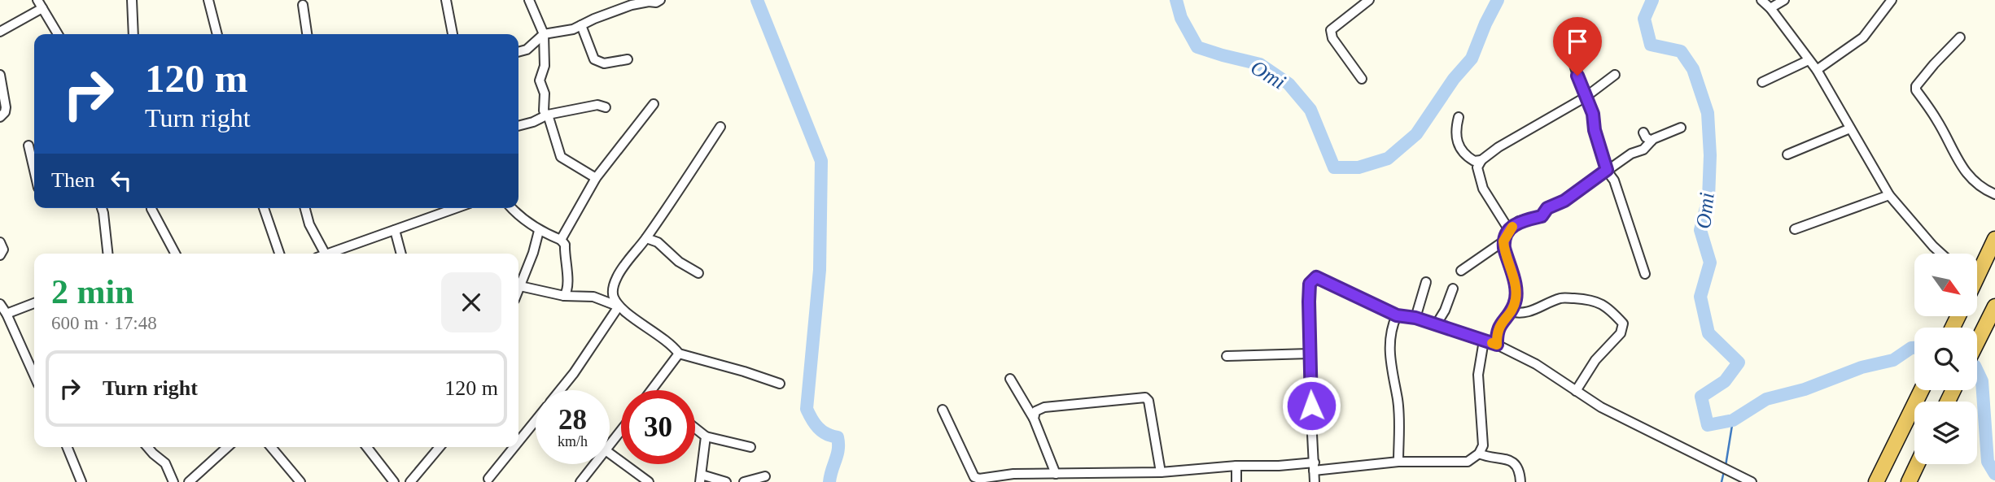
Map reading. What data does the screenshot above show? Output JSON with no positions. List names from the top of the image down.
{
  "water": ["Omi"],
  "north": "bottom right",
  "page": {
    "turn": ["120 m", "Turn right"],
    "then": "Then",
    "heading": ["2 min", "600 m · 17:48"],
    "list": [
      {
        "name": "Turn right",
        "value": "120 m"
      }
    ],
    "speed": "28 km/h",
    "limit": "30"
  }
}
